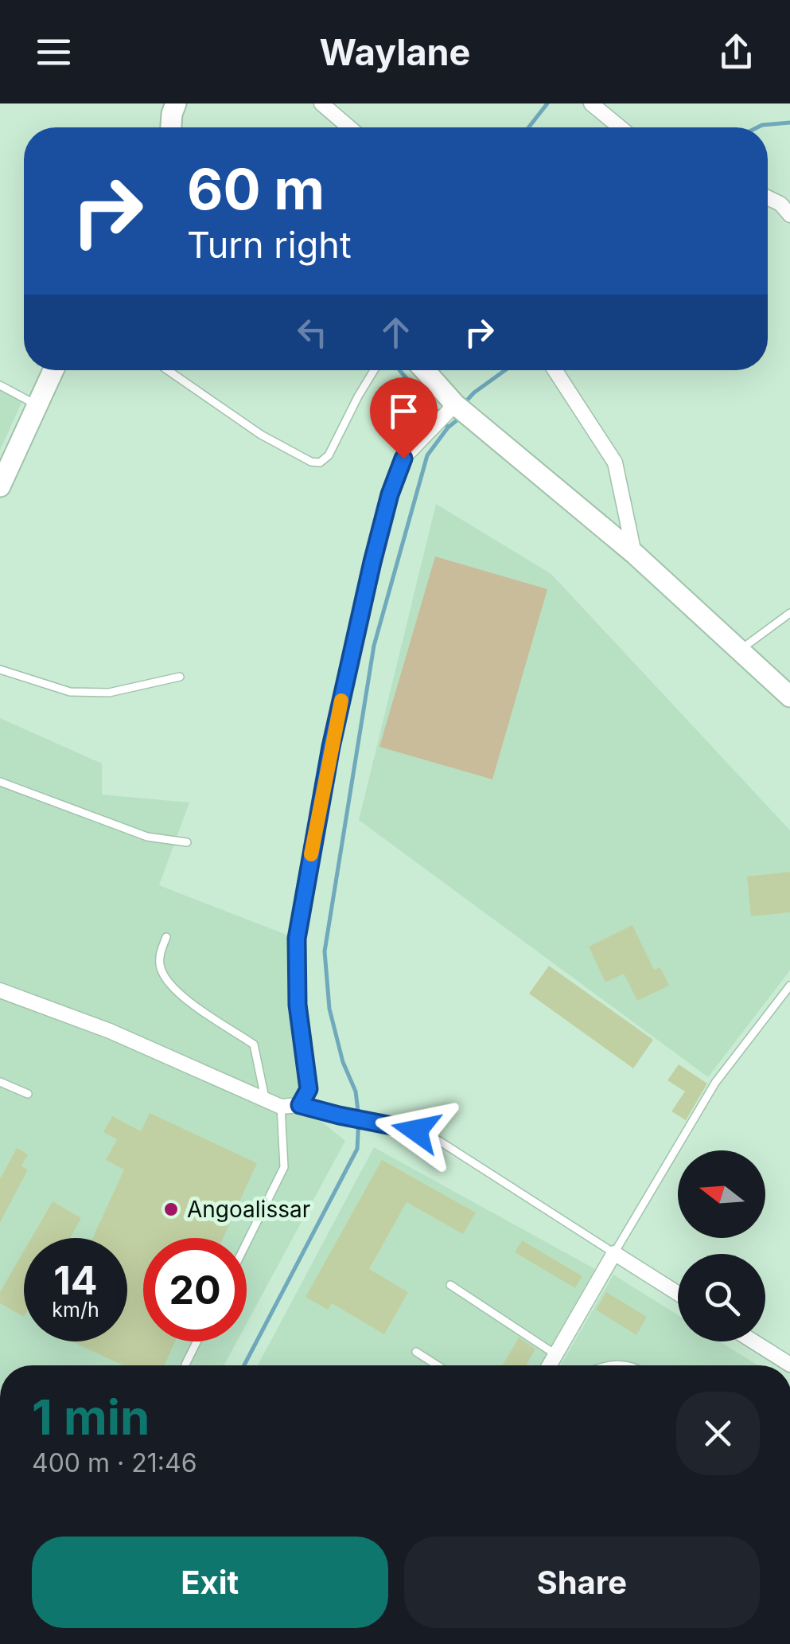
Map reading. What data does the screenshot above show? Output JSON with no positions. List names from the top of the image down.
{
  "places": ["Angoalissar"],
  "north": "left",
  "page": {
    "header": "Waylane",
    "turn": ["60 m", "Turn right"],
    "speed": "14 km/h",
    "limit": "20",
    "heading": ["1 min", "400 m · 21:46"],
    "buttons": ["Exit", "Share"]
  }
}
